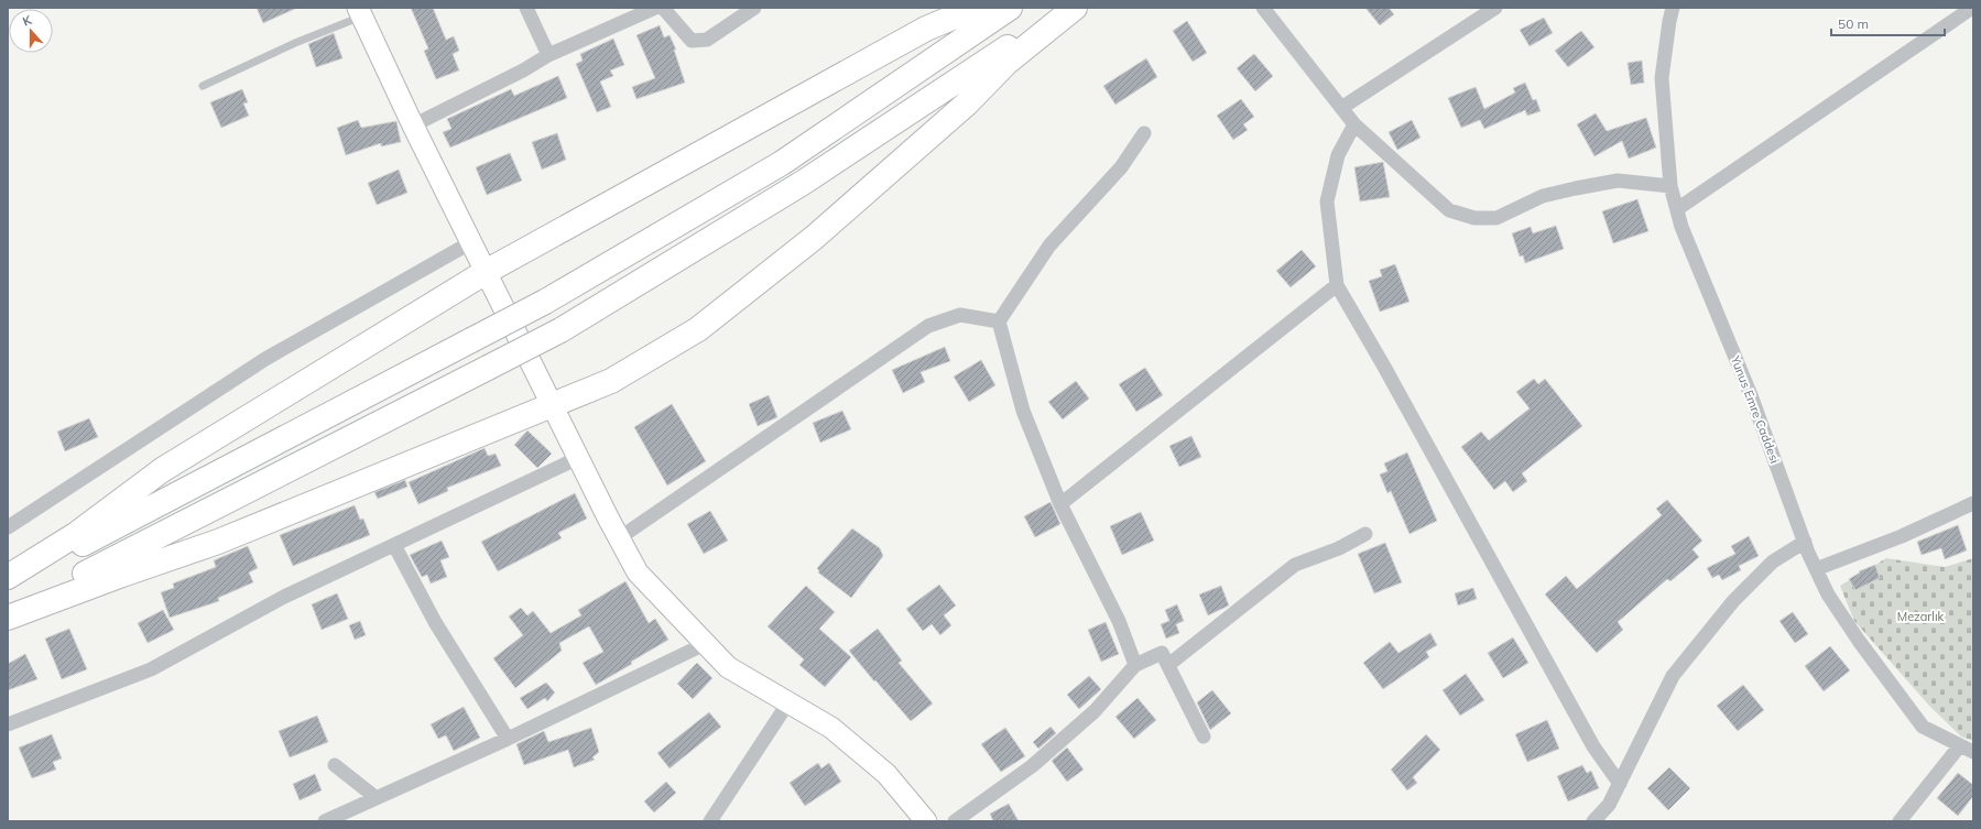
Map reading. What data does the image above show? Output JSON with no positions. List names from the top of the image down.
{
  "streets": {
    "street": ["Yunus Emre Caddesi"]
  },
  "parks": ["Mezarlık"],
  "scale_bar": "50 m",
  "north": "top"
}
